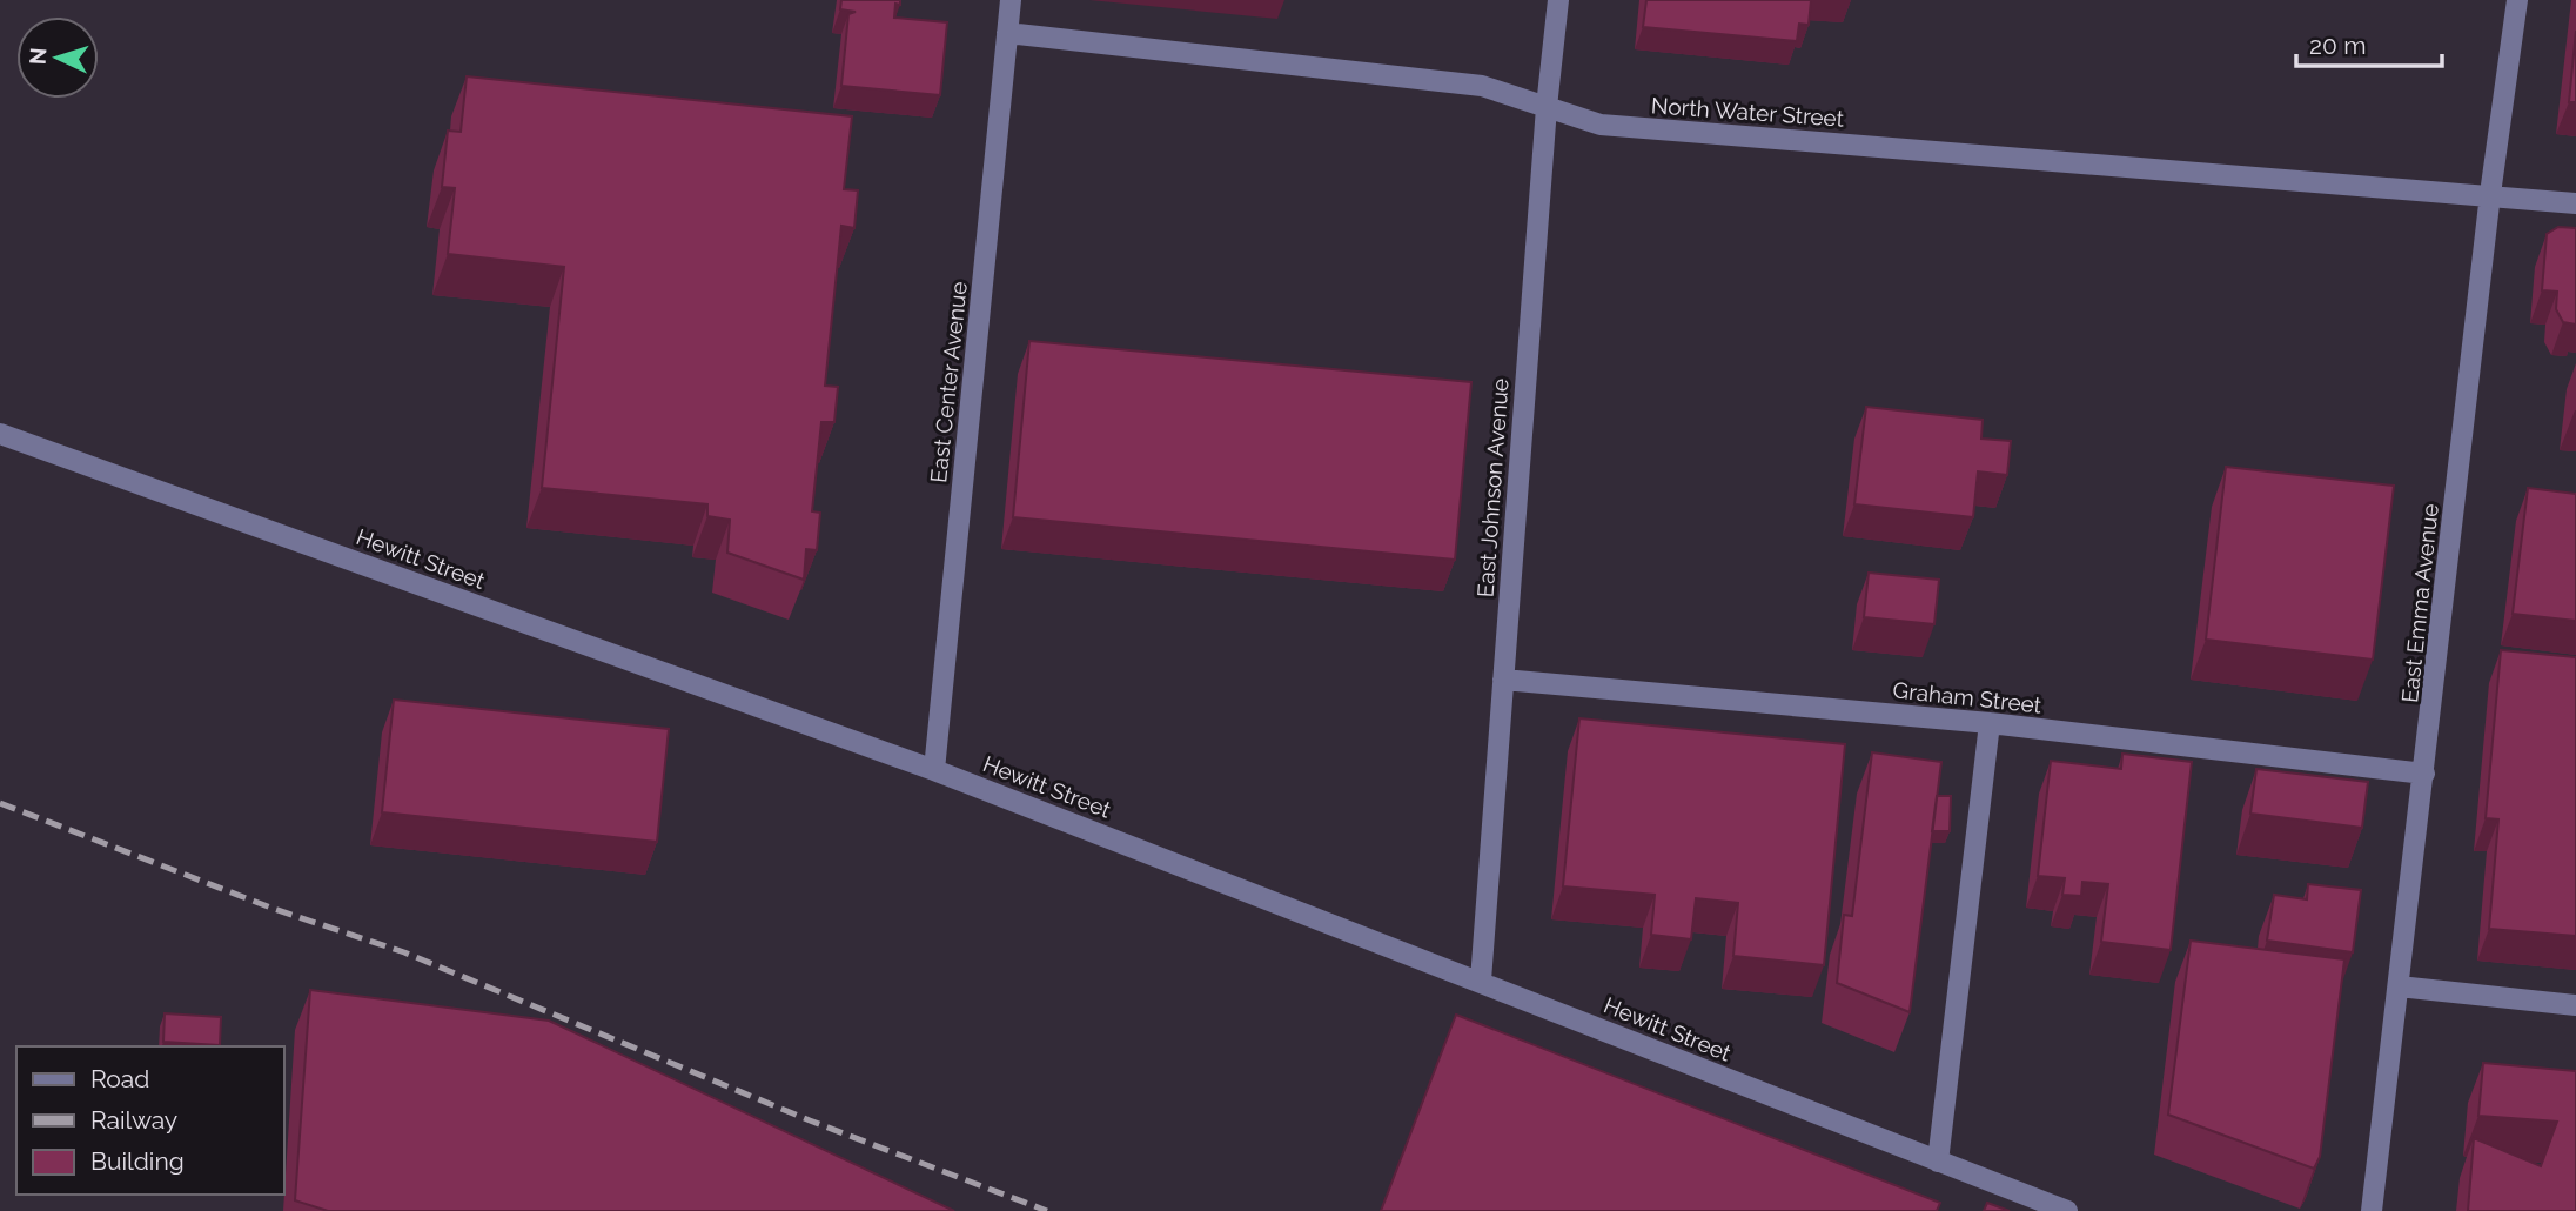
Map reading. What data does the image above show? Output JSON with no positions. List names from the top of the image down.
{
  "streets": {
    "street": [
      "North Water Street",
      "East Center Avenue",
      "East Johnson Avenue",
      "Hewitt Street",
      "East Emma Avenue",
      "Graham Street"
    ]
  },
  "crossings": [
    ["North Water Street", "East Center Avenue"],
    ["North Water Street", "East Johnson Avenue"],
    ["North Water Street", "East Emma Avenue"],
    ["East Center Avenue", "Hewitt Street"],
    ["East Johnson Avenue", "Hewitt Street"],
    ["East Johnson Avenue", "Graham Street"],
    ["East Emma Avenue", "Graham Street"]
  ],
  "legend": ["Road", "Railway", "Building"],
  "scale_bar": "20 m",
  "north": "left"
}
